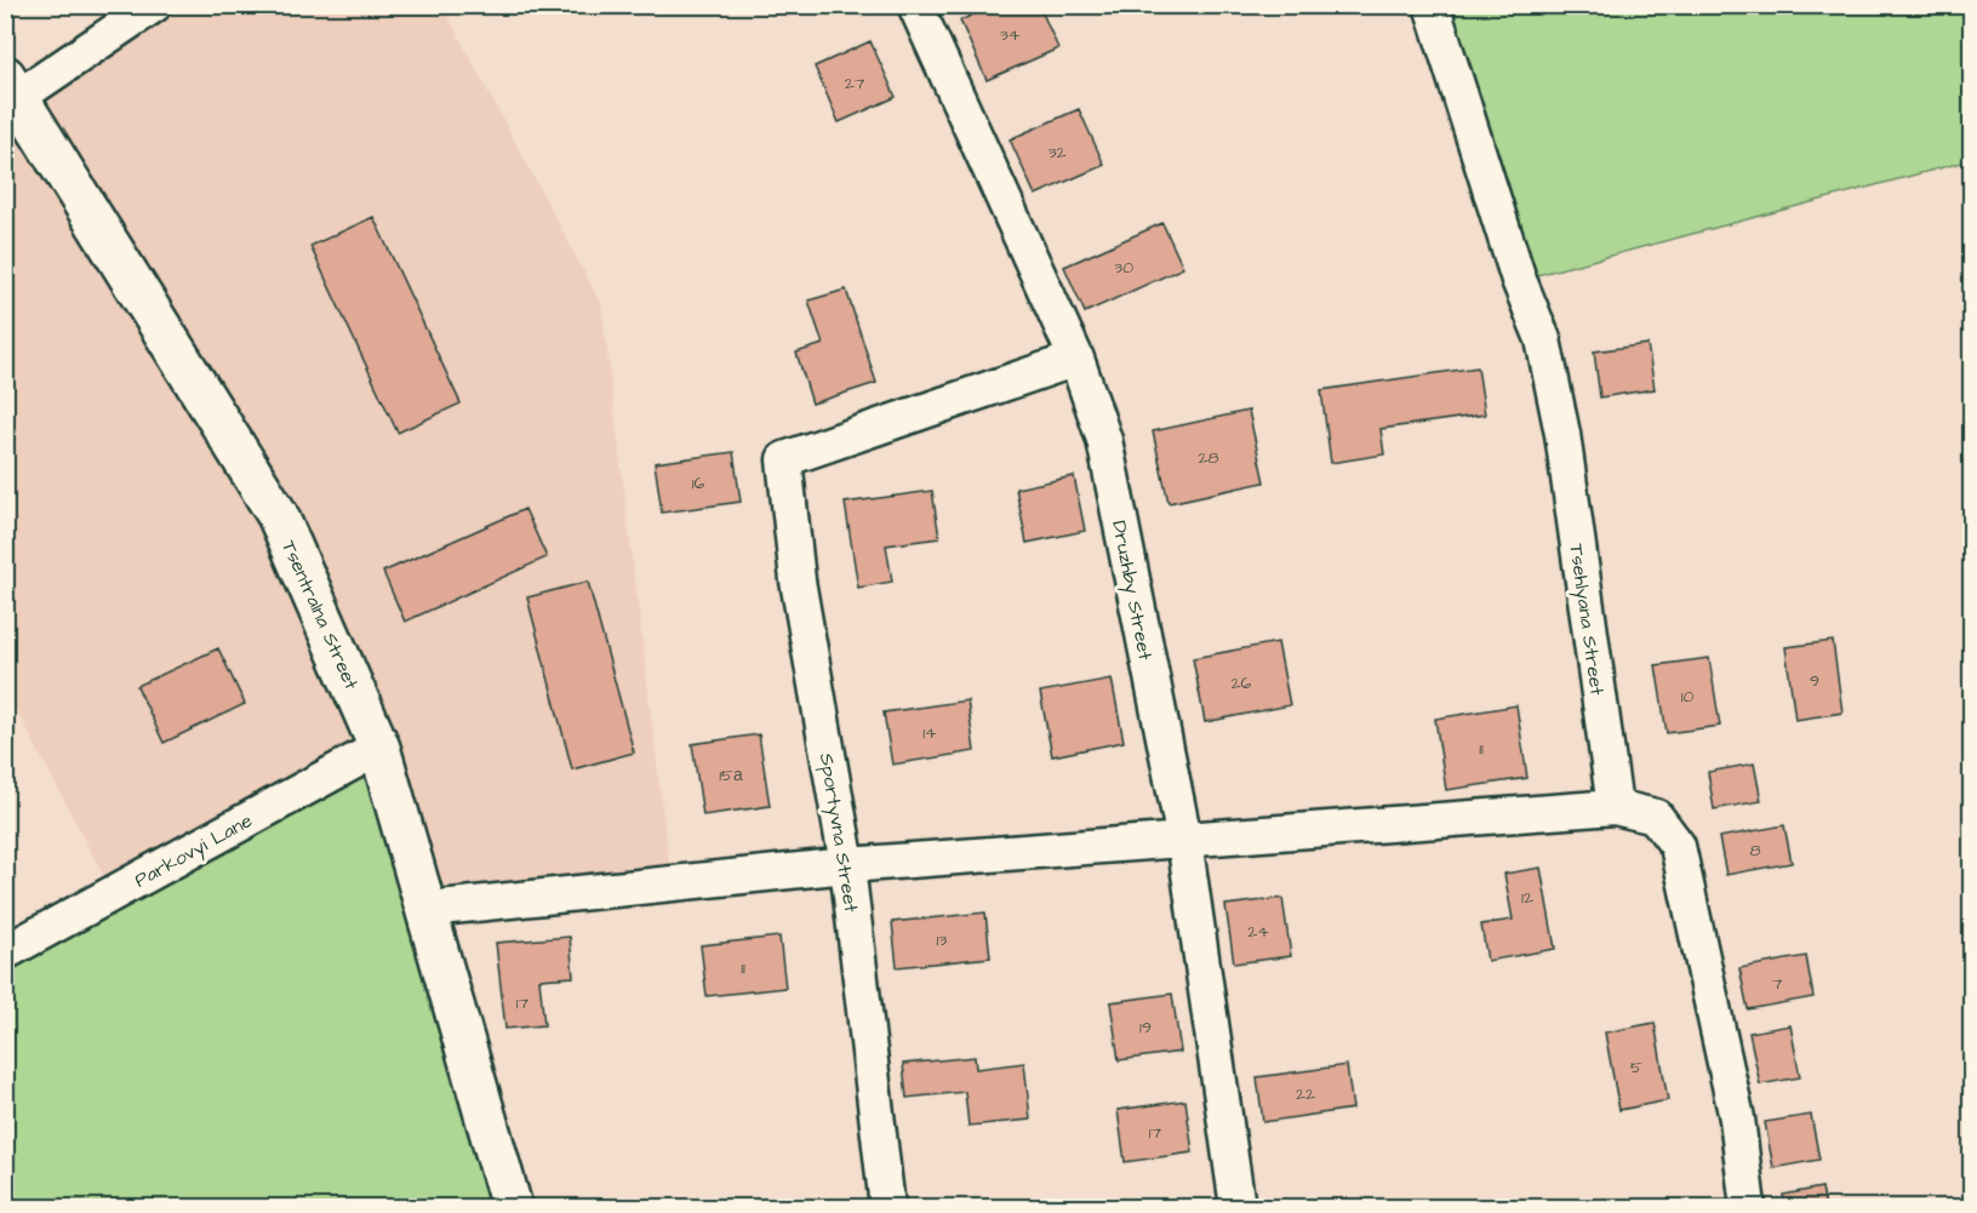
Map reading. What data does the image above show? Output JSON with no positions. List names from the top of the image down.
{
  "streets": {
    "street": [
      "Druzhby Street",
      "Tsentralna Street",
      "Tsehlyana Street",
      "Sportyvna Street",
      "Parkovyi Lane"
    ]
  },
  "crossings": [
    ["Druzhby Street", "Sportyvna Street"],
    ["Tsentralna Street", "Parkovyi Lane"]
  ],
  "house_numbers": [
    "34",
    "27",
    "32",
    "30",
    "28",
    "16",
    "9",
    "26",
    "10",
    "14",
    "11",
    "15а",
    "8",
    "12",
    "24",
    "13",
    "11",
    "7",
    "17",
    "19",
    "5",
    "22",
    "17"
  ]
}
